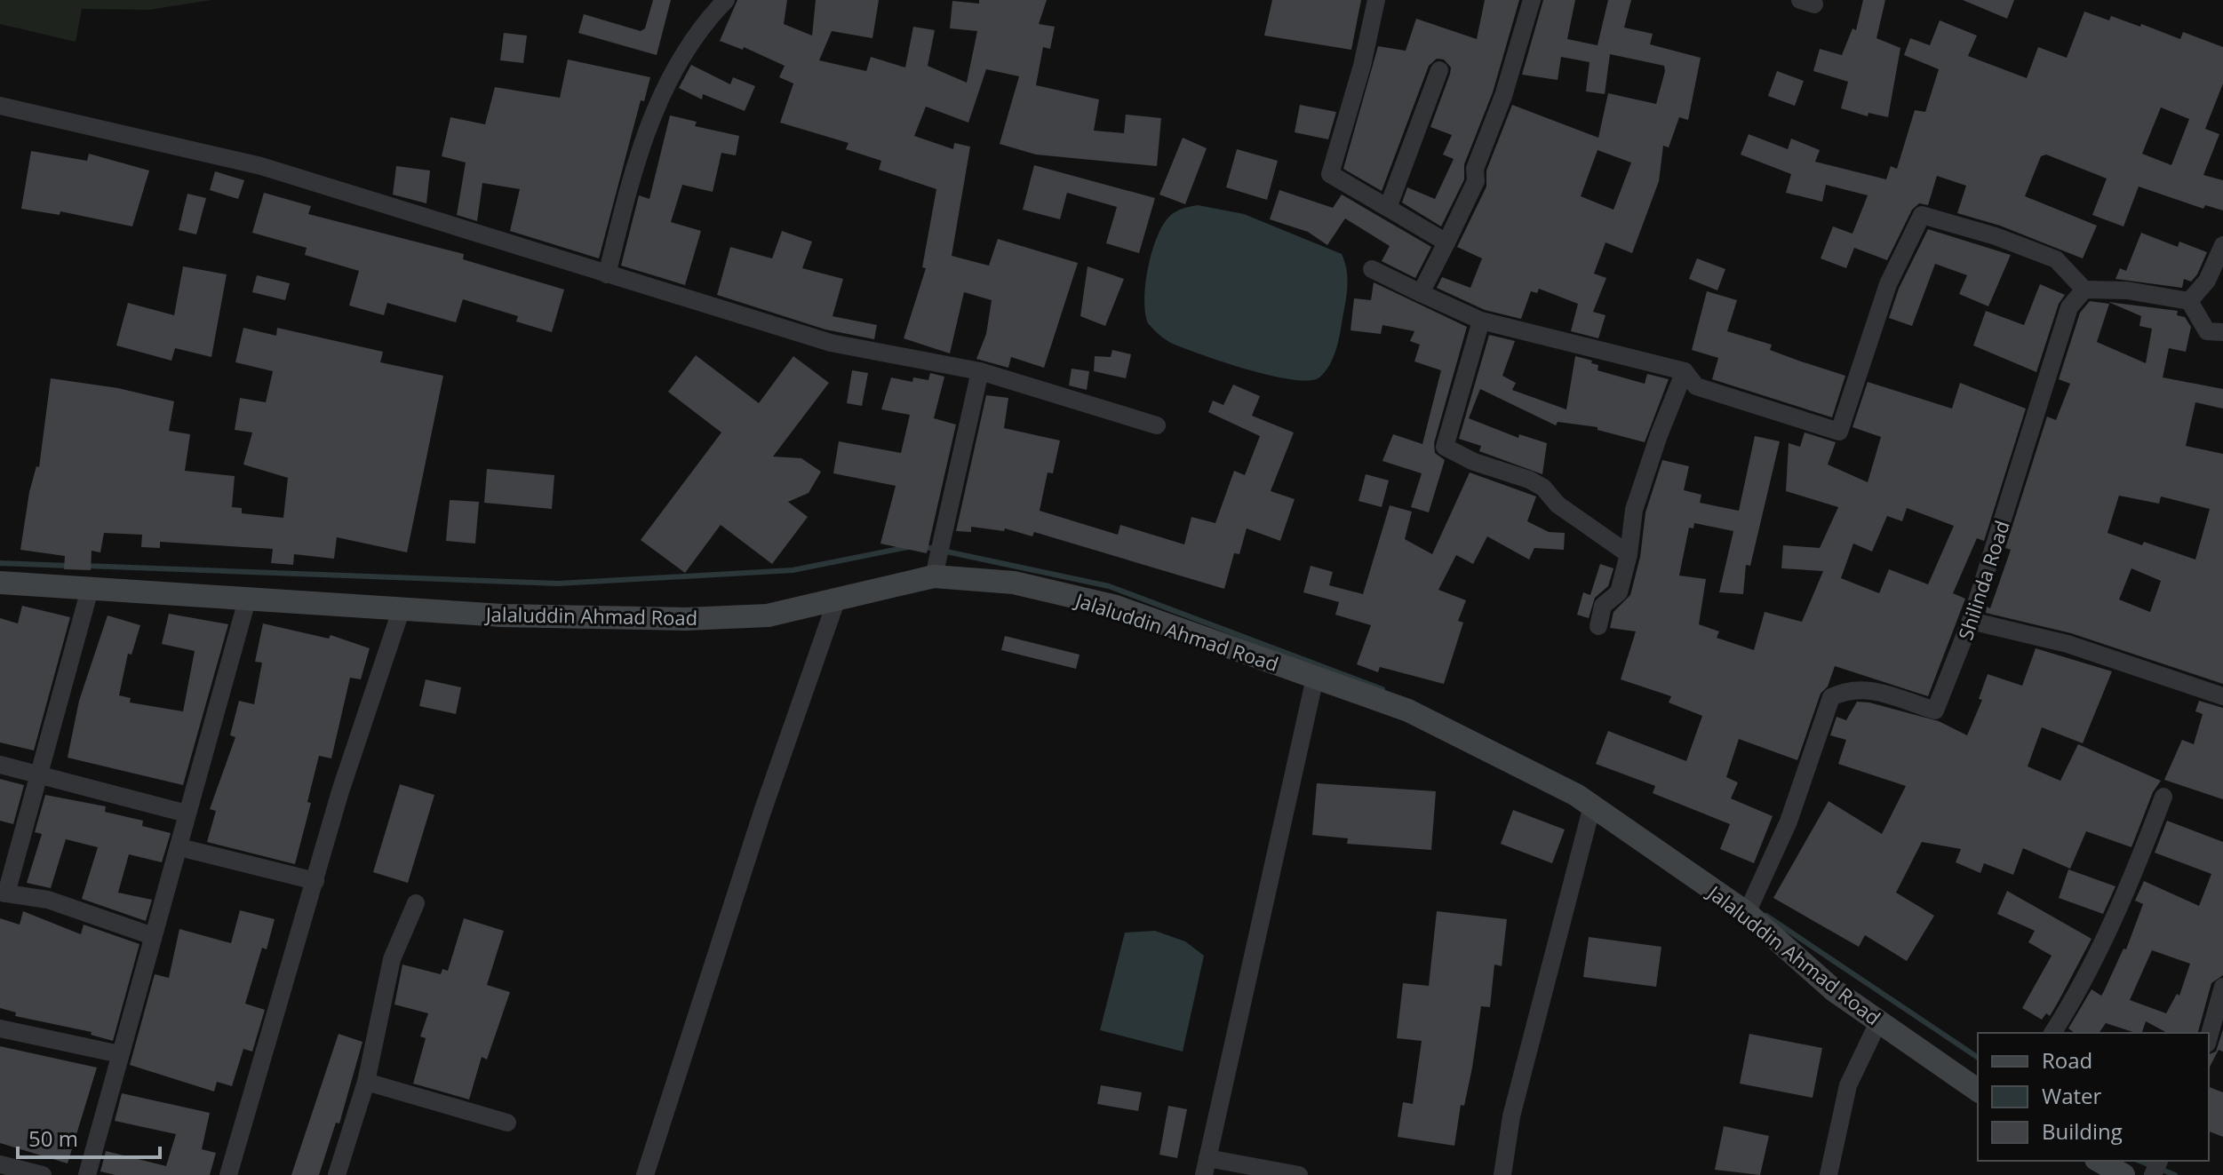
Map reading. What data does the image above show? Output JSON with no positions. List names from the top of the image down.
{
  "streets": {
    "street": ["Shilinda Road", "Jalaluddin Ahmad Road"]
  },
  "crossings": [
    ["Shilinda Road", "Jalaluddin Ahmad Road"]
  ],
  "legend": ["Road", "Water", "Building"],
  "scale_bar": "50 m"
}
